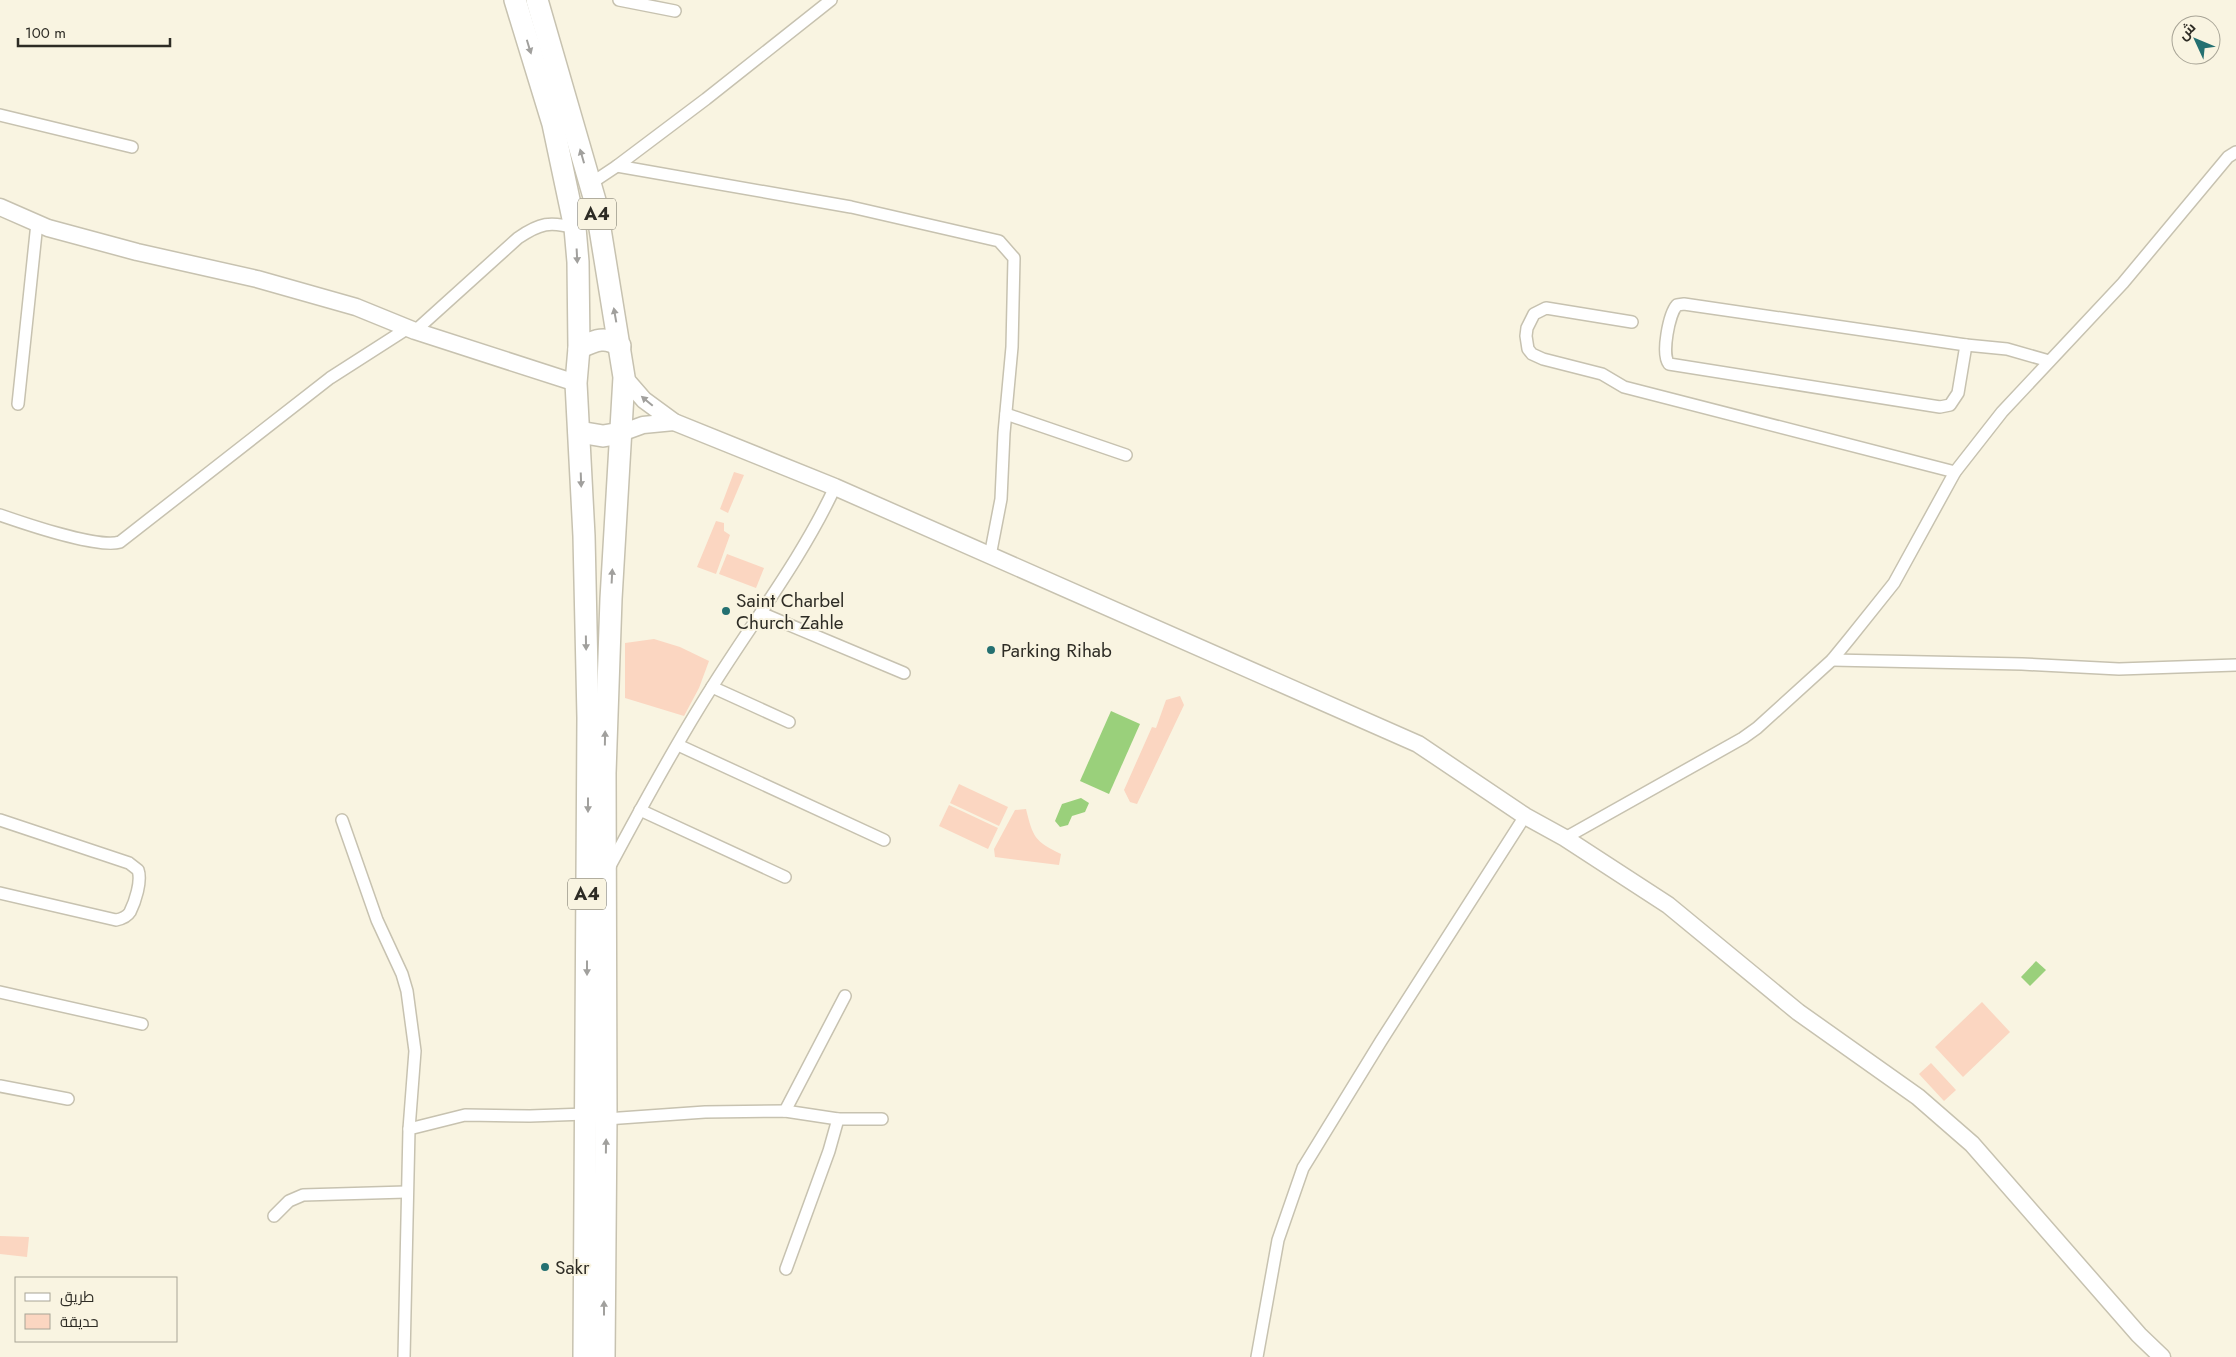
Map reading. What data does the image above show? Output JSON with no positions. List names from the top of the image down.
{
  "streets": {
    "highway": ["A4"]
  },
  "places": ["Saint Charbel Church Zahle", "Parking Rihab", "Sakr"],
  "legend": ["طريق", "حديقة"],
  "scale_bar": "100 m",
  "north": "top left"
}
